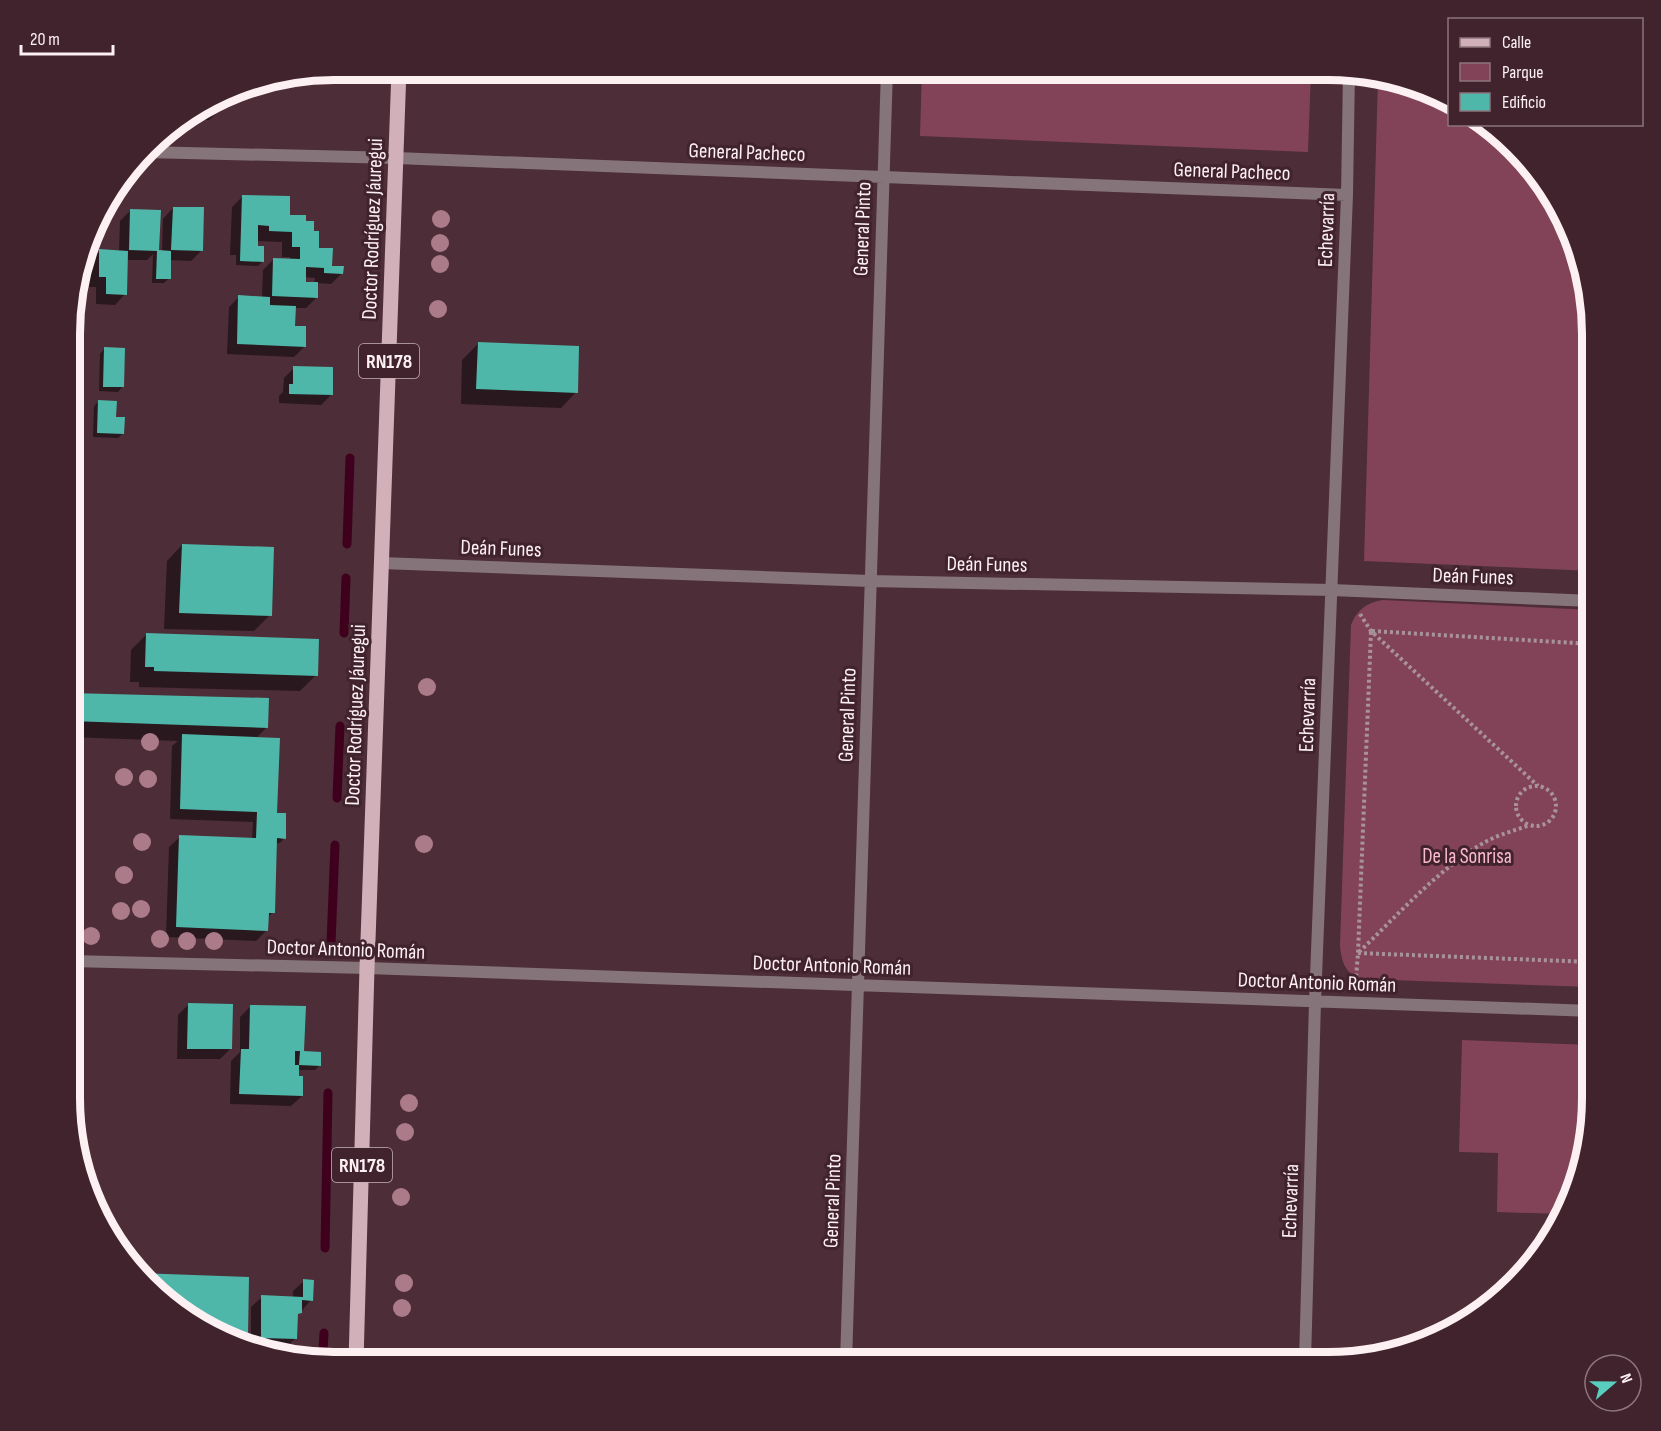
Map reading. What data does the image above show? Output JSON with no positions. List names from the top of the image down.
{
  "streets": {
    "main road": ["Doctor Rodríguez Jáuregui", "RN178"],
    "street": [
      "General Pacheco",
      "General Pinto",
      "Echevarría",
      "Deán Funes",
      "Doctor Antonio Román"
    ]
  },
  "crossings": [
    ["General Pacheco", "Doctor Rodríguez Jáuregui"],
    ["General Pacheco", "General Pinto"],
    ["General Pacheco", "Echevarría"],
    ["Doctor Rodríguez Jáuregui", "Deán Funes"],
    ["Doctor Rodríguez Jáuregui", "Doctor Antonio Román"],
    ["General Pinto", "Deán Funes"],
    ["General Pinto", "Doctor Antonio Román"],
    ["Echevarría", "Deán Funes"],
    ["Echevarría", "Doctor Antonio Román"]
  ],
  "parks": ["De la Sonrisa"],
  "legend": ["Calle", "Parque", "Edificio"],
  "scale_bar": "20 m",
  "north": "right"
}
